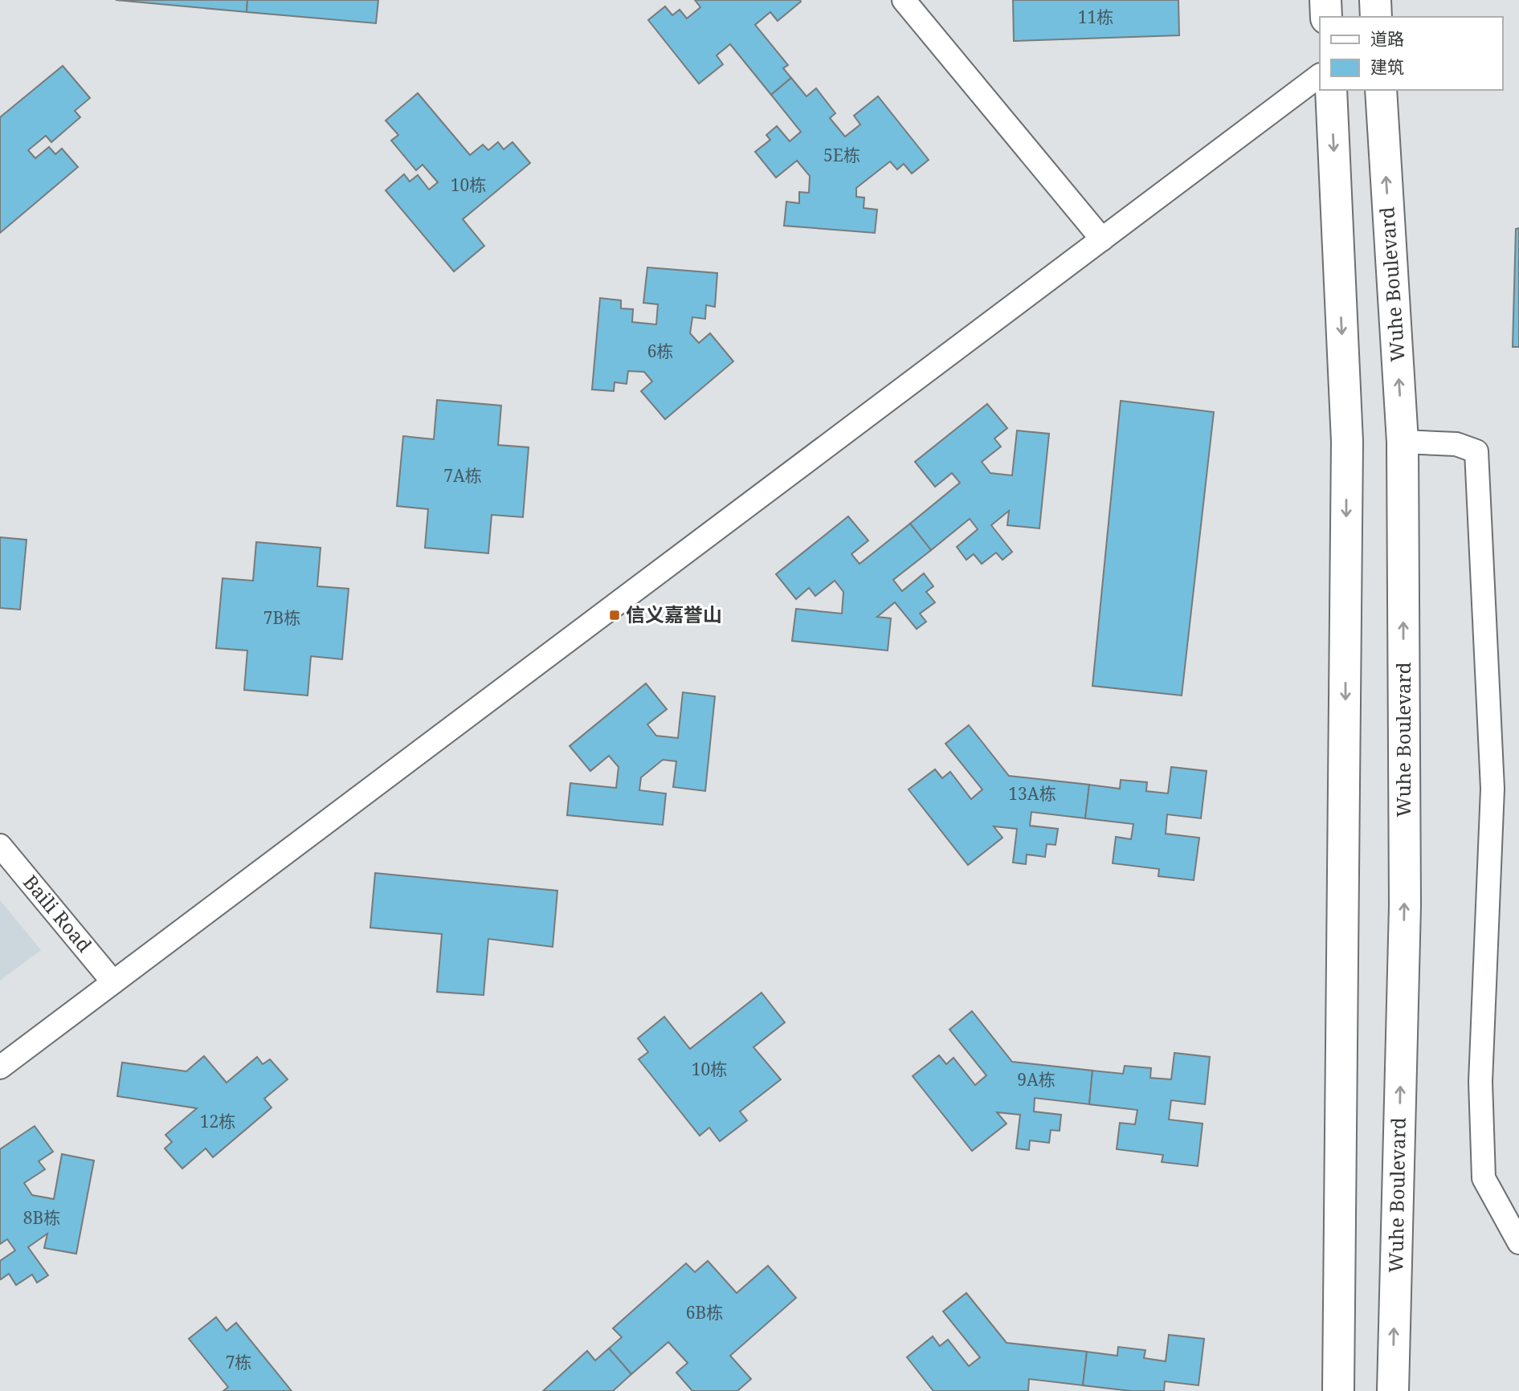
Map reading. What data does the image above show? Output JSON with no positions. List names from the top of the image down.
{
  "streets": {
    "main road": ["Wuhe Boulevard"],
    "street": ["Baili Road"]
  },
  "places": {
    "transit": ["信义嘉誉山"]
  },
  "house_numbers": [
    "11栋",
    "5E栋",
    "10栋",
    "6栋",
    "7A栋",
    "7B栋",
    "13A栋",
    "10栋",
    "9A栋",
    "12栋",
    "8B栋",
    "6B栋",
    "7栋"
  ],
  "legend": ["道路", "建筑"]
}
